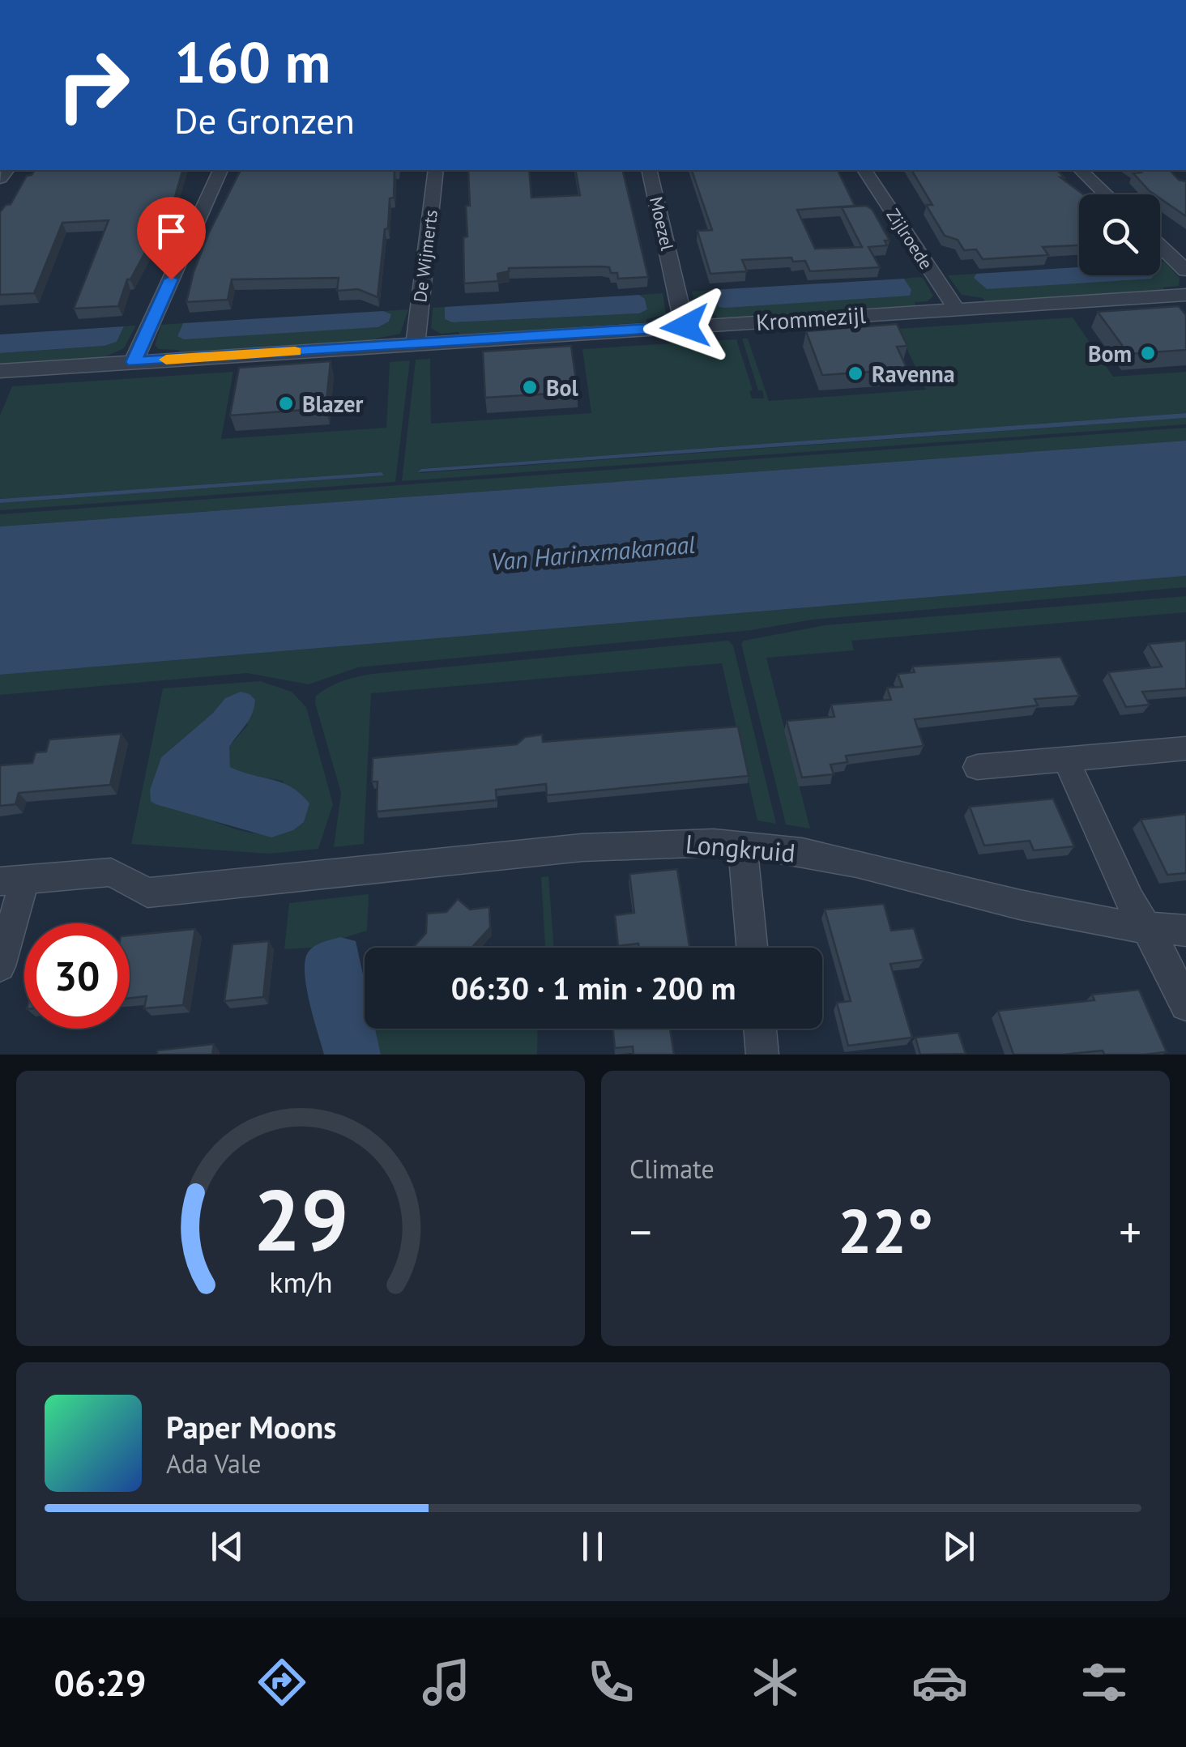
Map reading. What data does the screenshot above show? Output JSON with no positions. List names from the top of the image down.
{
  "streets": {
    "street": [
      "Moezel",
      "Zijlroede",
      "De Wijmerts",
      "Krommezijl",
      "Longkruid"
    ]
  },
  "crossings": [
    ["Moezel", "Krommezijl"],
    ["Zijlroede", "Krommezijl"],
    ["De Wijmerts", "Krommezijl"]
  ],
  "water": ["Van Harinxmakanaal"],
  "places": [
    "Bom",
    "Ravenna",
    "Bol",
    "Blazer"
  ],
  "page": {
    "turn": ["160 m", "De Gronzen"],
    "limit": "30",
    "trip": "06:30 · 1 min · 200 m",
    "tile": "Climate",
    "heat": ["−", "22°", "+"],
    "song": ["Paper Moons", "Ada Vale"],
    "tabs": "06:29",
    "gauge": ["29", "km/h"]
  }
}
